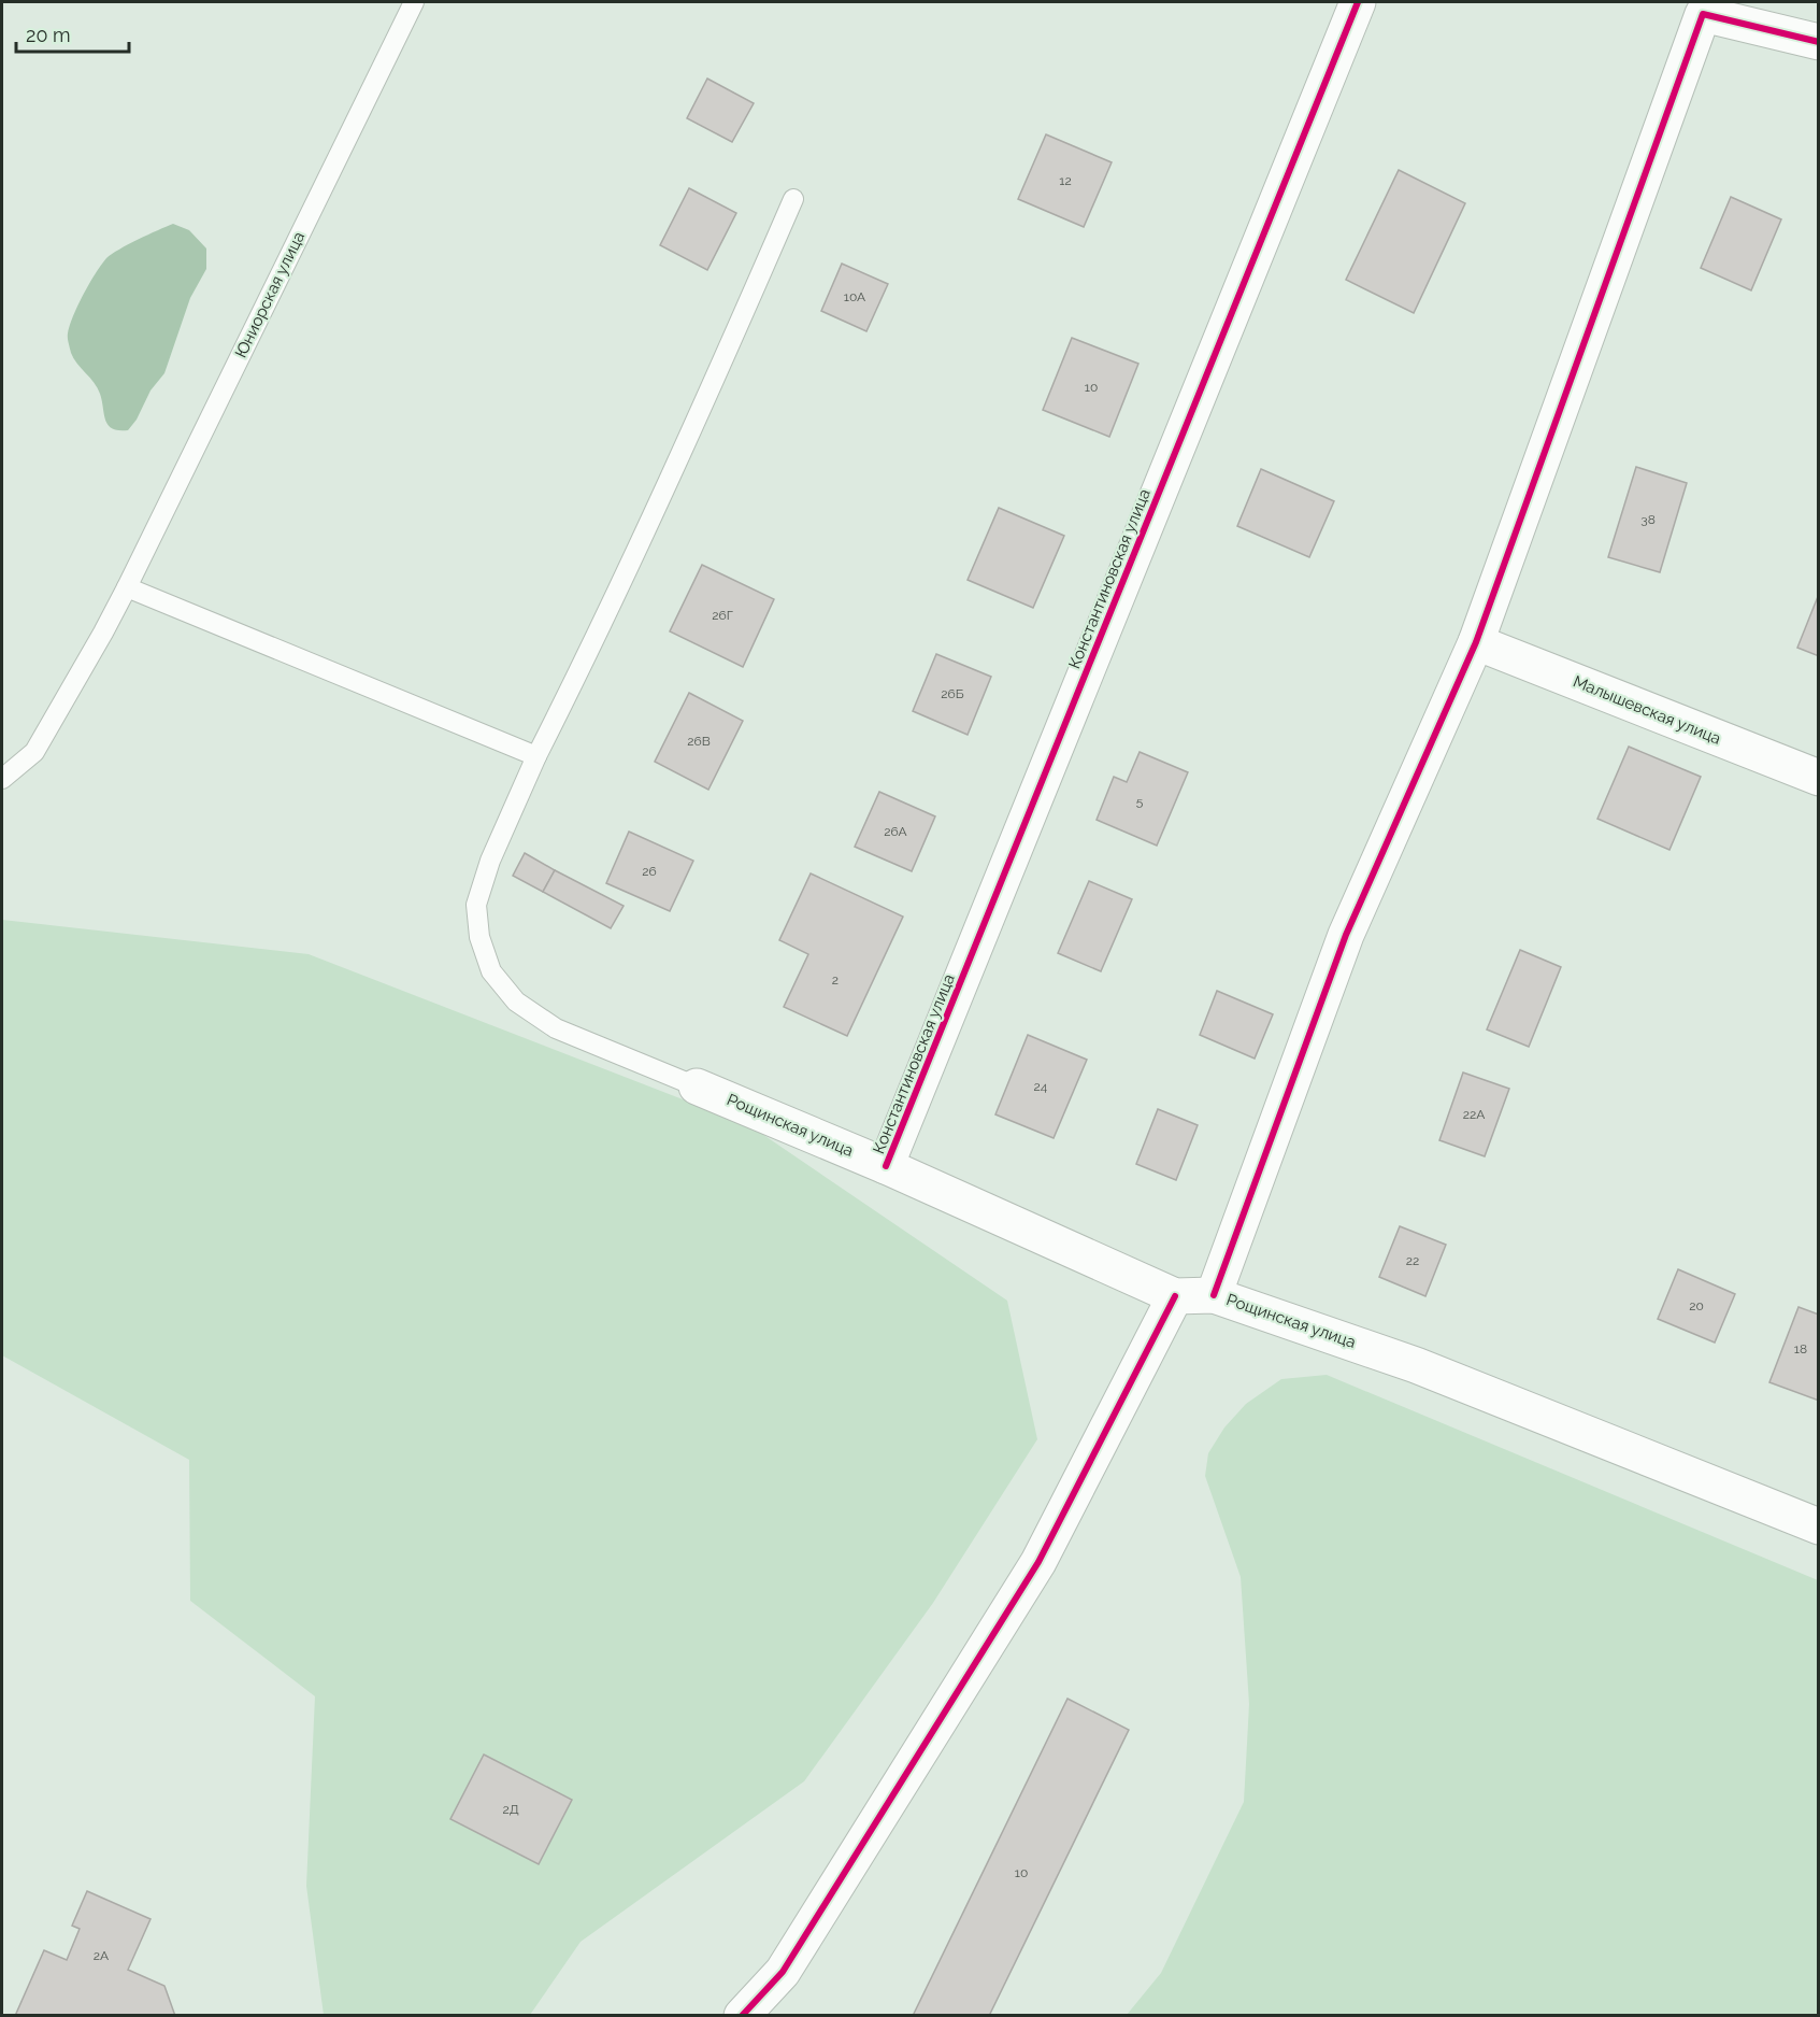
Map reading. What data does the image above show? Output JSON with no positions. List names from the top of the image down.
{
  "streets": {
    "street": ["Константиновская улица", "Малышевская улица", "Рощинская улица"],
    "lane": ["Юниорская улица"]
  },
  "crossings": [
    ["Константиновская улица", "Рощинская улица"]
  ],
  "house_numbers": [
    "12",
    "10А",
    "10",
    "38",
    "26Г",
    "26Б",
    "26В",
    "5",
    "26А",
    "26",
    "2",
    "24",
    "22А",
    "22",
    "20",
    "18",
    "2Д",
    "10",
    "2А"
  ],
  "scale_bar": "20 m"
}
